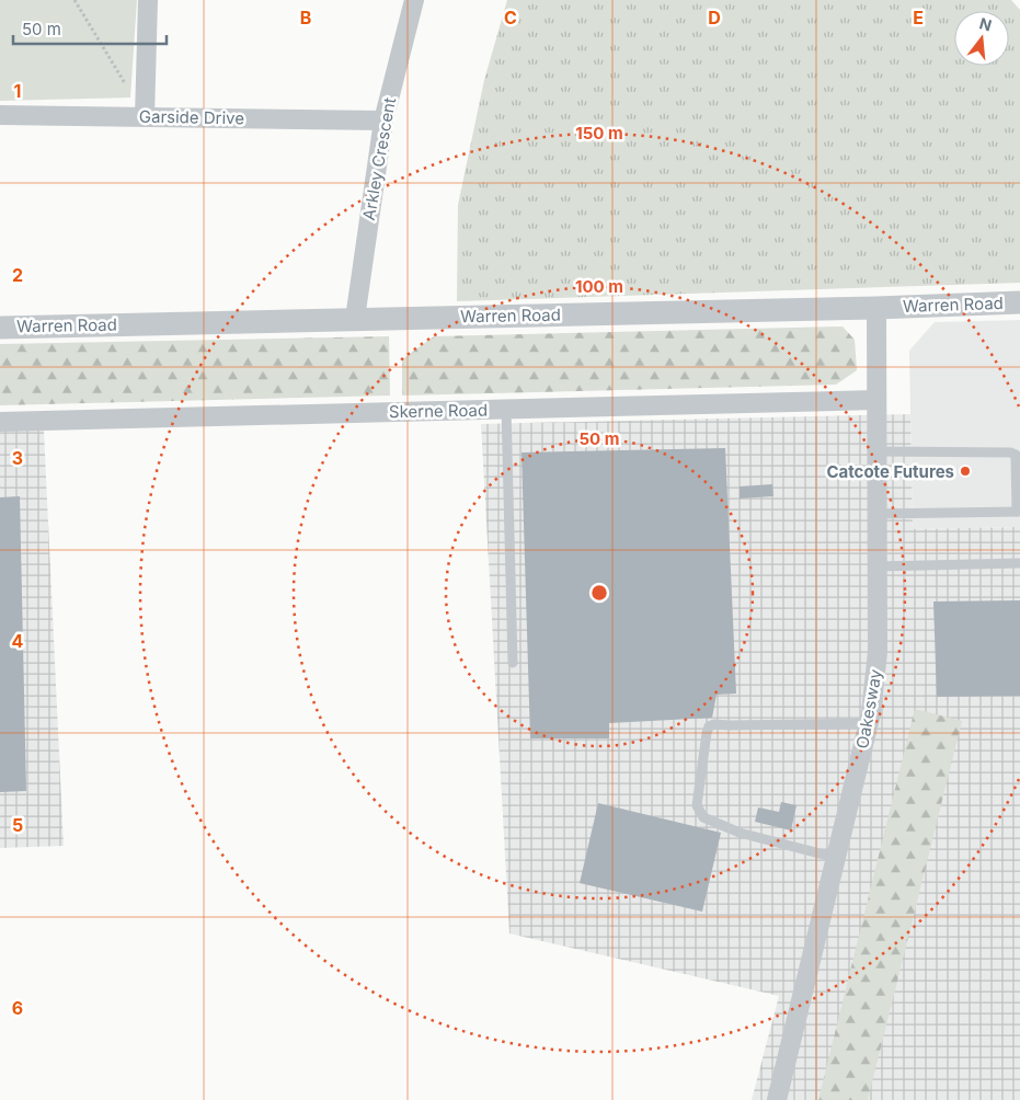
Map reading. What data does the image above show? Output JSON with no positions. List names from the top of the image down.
{
  "streets": {
    "street": [
      "Garside Drive",
      "Arkley Crescent",
      "Warren Road",
      "Skerne Road",
      "Oakesway"
    ]
  },
  "crossings": [
    ["Garside Drive", "Arkley Crescent"],
    ["Arkley Crescent", "Warren Road"],
    ["Warren Road", "Oakesway"],
    ["Skerne Road", "Oakesway"]
  ],
  "places": ["Catcote Futures"],
  "scale_bar": "50 m",
  "north": "top",
  "grid": {
    "columns": [
      "B",
      "C",
      "D",
      "E"
    ],
    "rows": [
      "1",
      "2",
      "3",
      "4",
      "5",
      "6"
    ]
  },
  "rings": ["150 m", "100 m", "50 m"]
}
